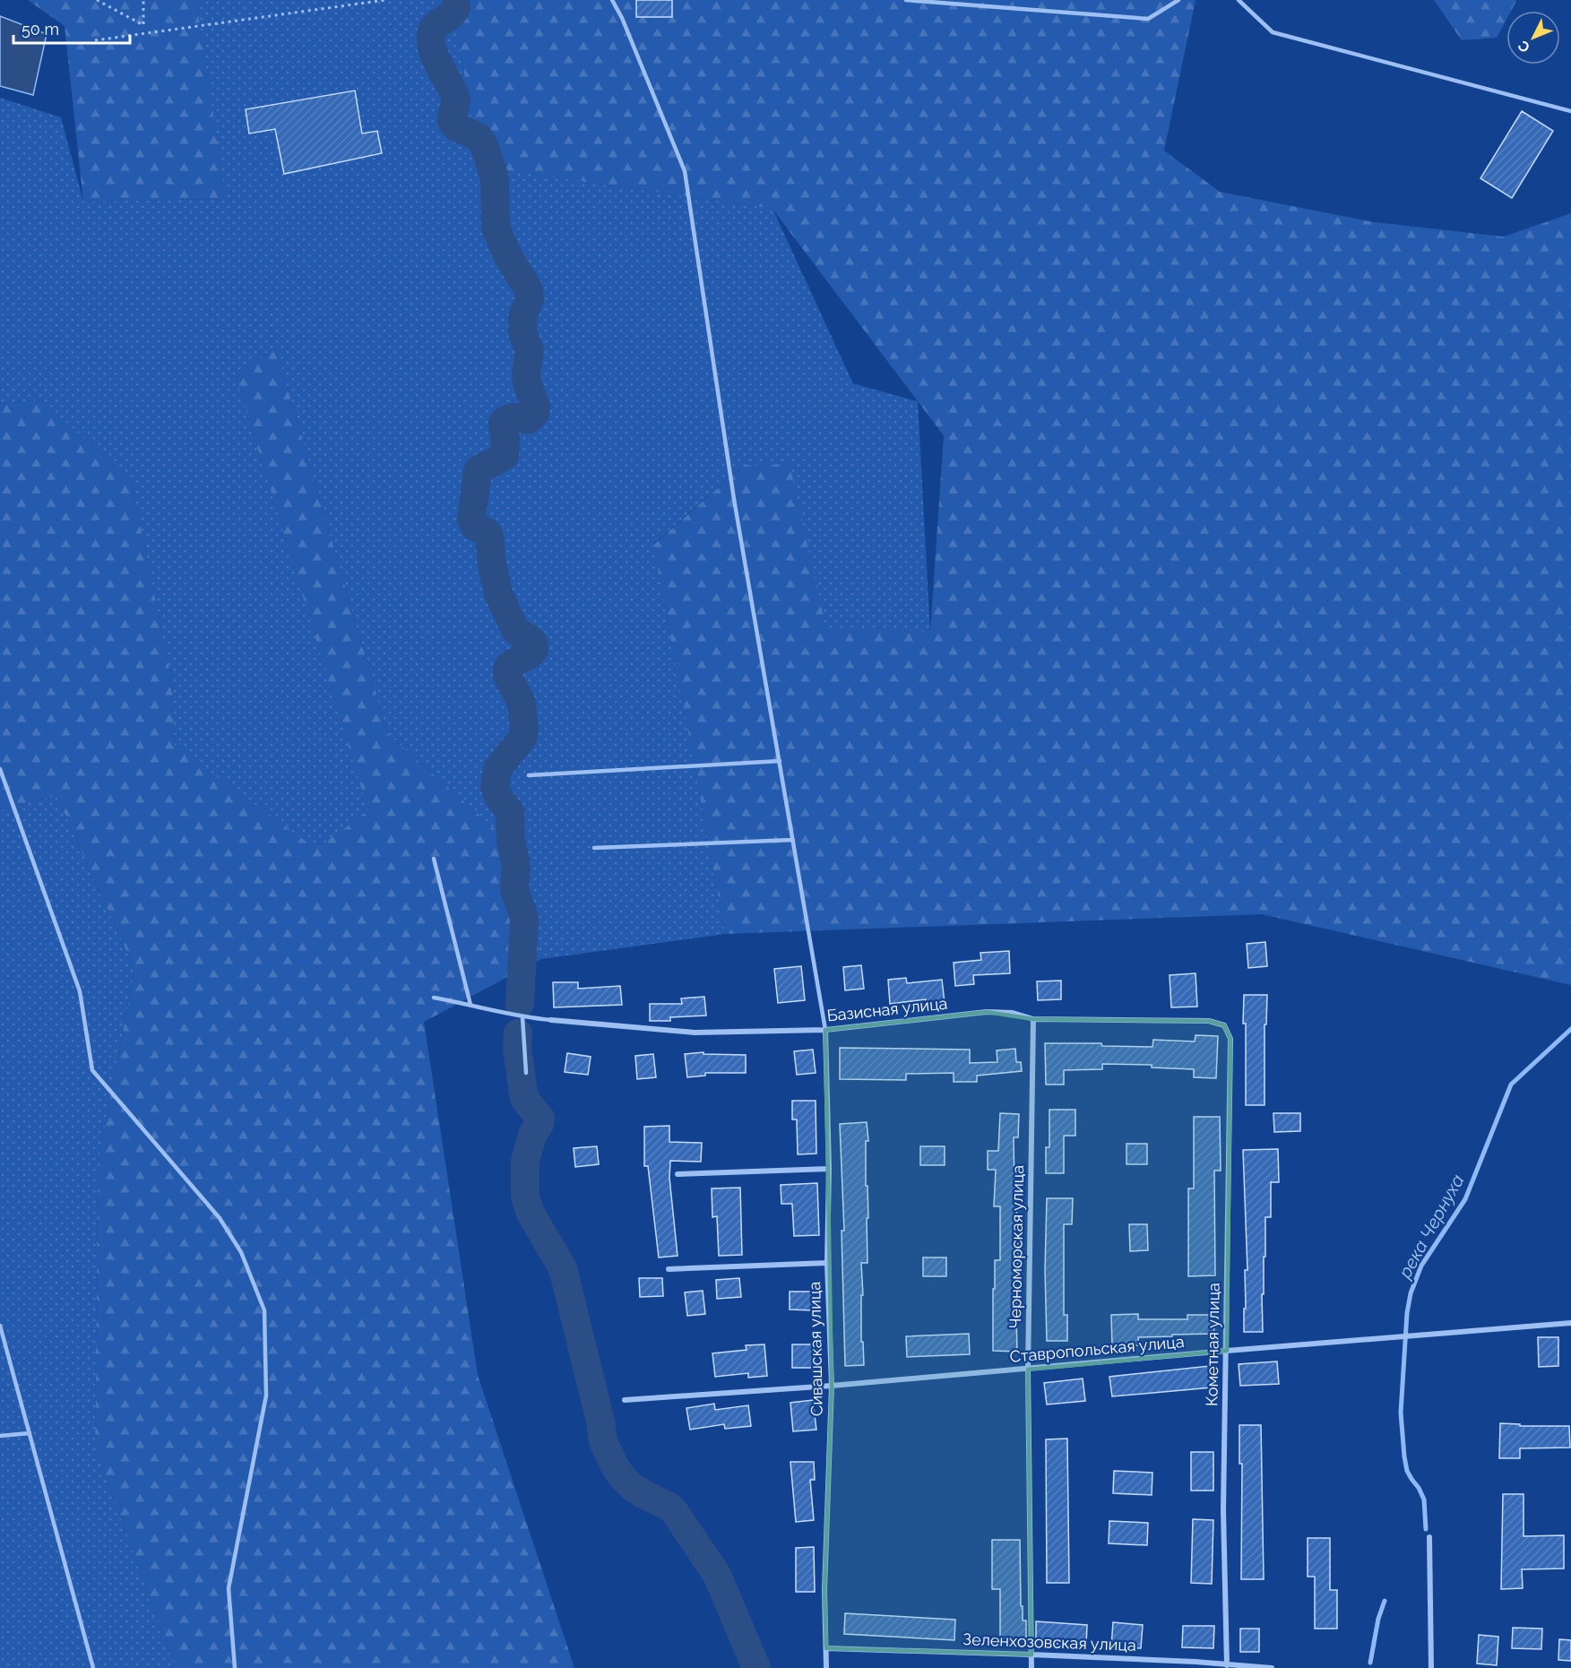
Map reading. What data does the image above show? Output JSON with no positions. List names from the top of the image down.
{
  "streets": {
    "street": [
      "Базисная улица",
      "Черноморская улица",
      "Кометная улица",
      "Сивашская улица",
      "Ставропольская улица",
      "Зеленхозовская улица"
    ]
  },
  "crossings": [
    ["Базисная улица", "Черноморская улица"],
    ["Базисная улица", "Кометная улица"],
    ["Базисная улица", "Сивашская улица"],
    ["Черноморская улица", "Ставропольская улица"],
    ["Черноморская улица", "Зеленхозовская улица"],
    ["Кометная улица", "Ставропольская улица"],
    ["Кометная улица", "Зеленхозовская улица"],
    ["Сивашская улица", "Ставропольская улица"],
    ["Сивашская улица", "Зеленхозовская улица"]
  ],
  "water": ["река Чернуха"],
  "scale_bar": "50 m",
  "north": "bottom left"
}
